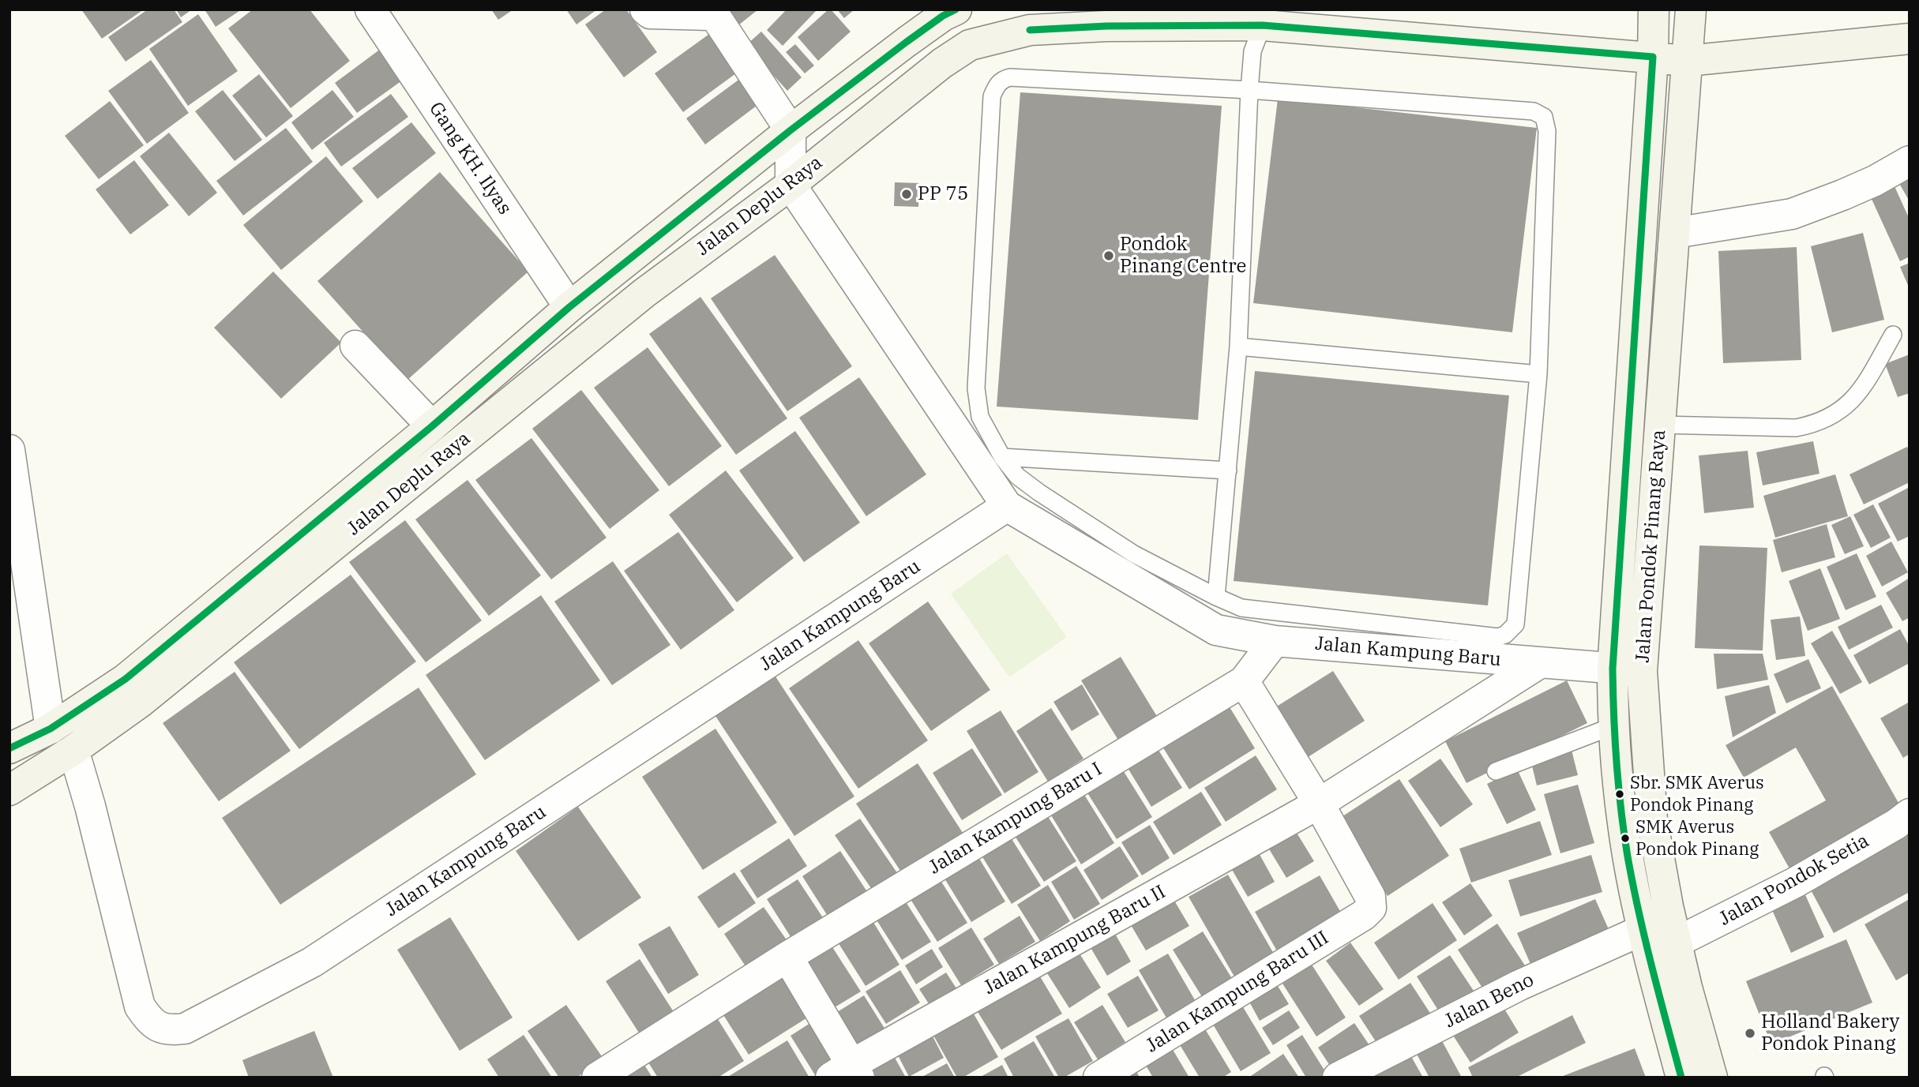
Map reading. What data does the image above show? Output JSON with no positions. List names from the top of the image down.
{
  "streets": {
    "main road": ["Jalan Deplu Raya", "Jalan Pondok Pinang Raya"],
    "street": [
      "Gang KH. Ilyas",
      "Jalan Kampung Baru",
      "Jalan Kampung Baru I",
      "Jalan Pondok Setia",
      "Jalan Kampung Baru II",
      "Jalan Kampung Baru III",
      "Jalan Beno"
    ]
  },
  "crossings": [
    ["Gang KH. Ilyas", "Jalan Deplu Raya"],
    ["Jalan Deplu Raya", "Jalan Pondok Pinang Raya"],
    ["Jalan Deplu Raya", "Jalan Kampung Baru"],
    ["Jalan Pondok Pinang Raya", "Jalan Kampung Baru"],
    ["Jalan Pondok Pinang Raya", "Jalan Pondok Setia"],
    ["Jalan Pondok Pinang Raya", "Jalan Beno"],
    ["Jalan Kampung Baru", "Jalan Kampung Baru II"],
    ["Jalan Kampung Baru", "Jalan Kampung Baru III"],
    ["Jalan Kampung Baru II", "Jalan Kampung Baru III"]
  ],
  "places": [
    "PP 75",
    "Pondok Pinang Centre",
    "Sbr. SMK Averus Pondok Pinang",
    "SMK Averus Pondok Pinang",
    "Holland Bakery Pondok Pinang"
  ]
}
